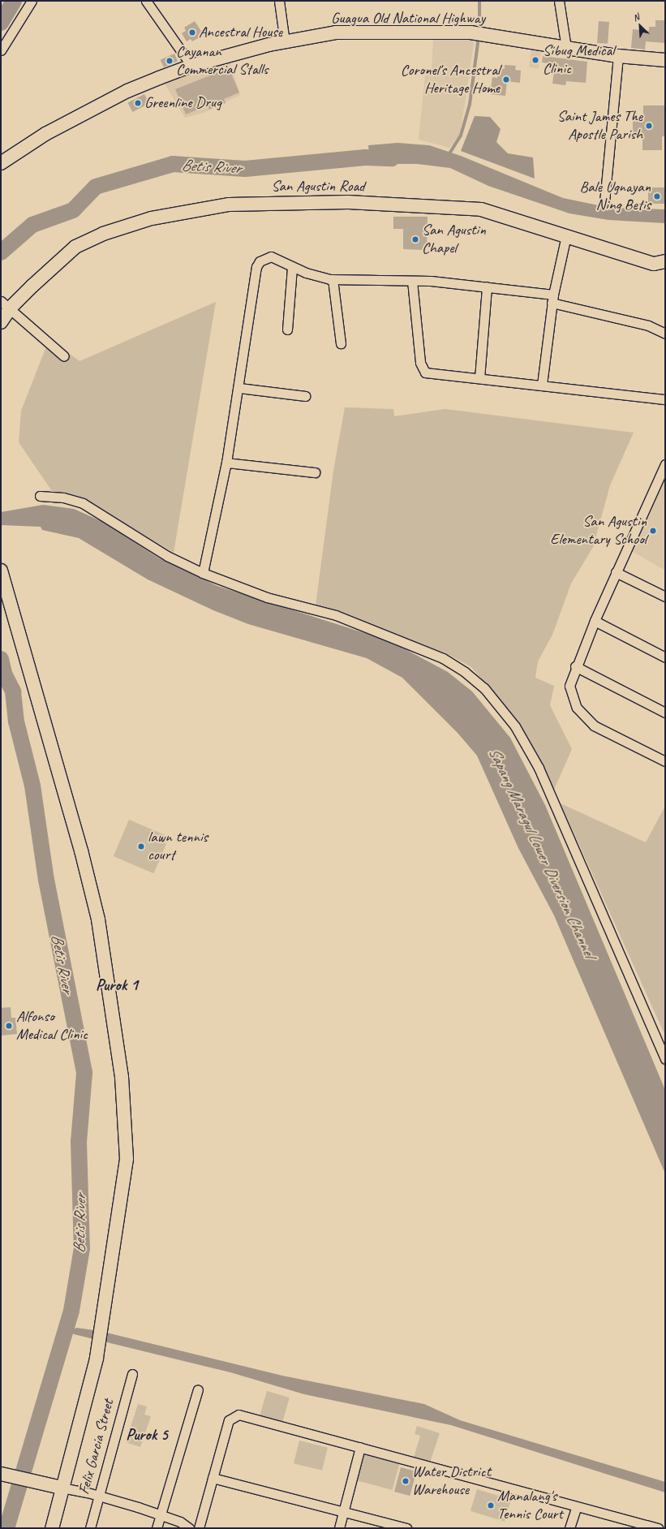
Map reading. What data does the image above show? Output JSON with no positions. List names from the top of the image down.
{
  "streets": {
    "street": ["Guagua Old National Highway", "San Agustin Road", "Felix Garcia Street"]
  },
  "districts": ["Purok 1", "Purok 5"],
  "water": ["Betis River", "Sapang Maragul Lower Diversion Channel"],
  "places": [
    "Ancestral House",
    "Sibug Medical Clinic",
    "Cayanan Commercial Stalls",
    "Coronel's Ancestral Heritage Home",
    "Greenline Drug",
    "Saint James The Apostle Parish",
    "Bale Ugnayan Ning Betis",
    "San Agustin Chapel",
    "San Agustin Elementary School",
    "lawn tennis court",
    "Alfonso Medical Clinic",
    "Water District Warehouse",
    "Manalang's Tennis Court"
  ],
  "north": "top left"
}
